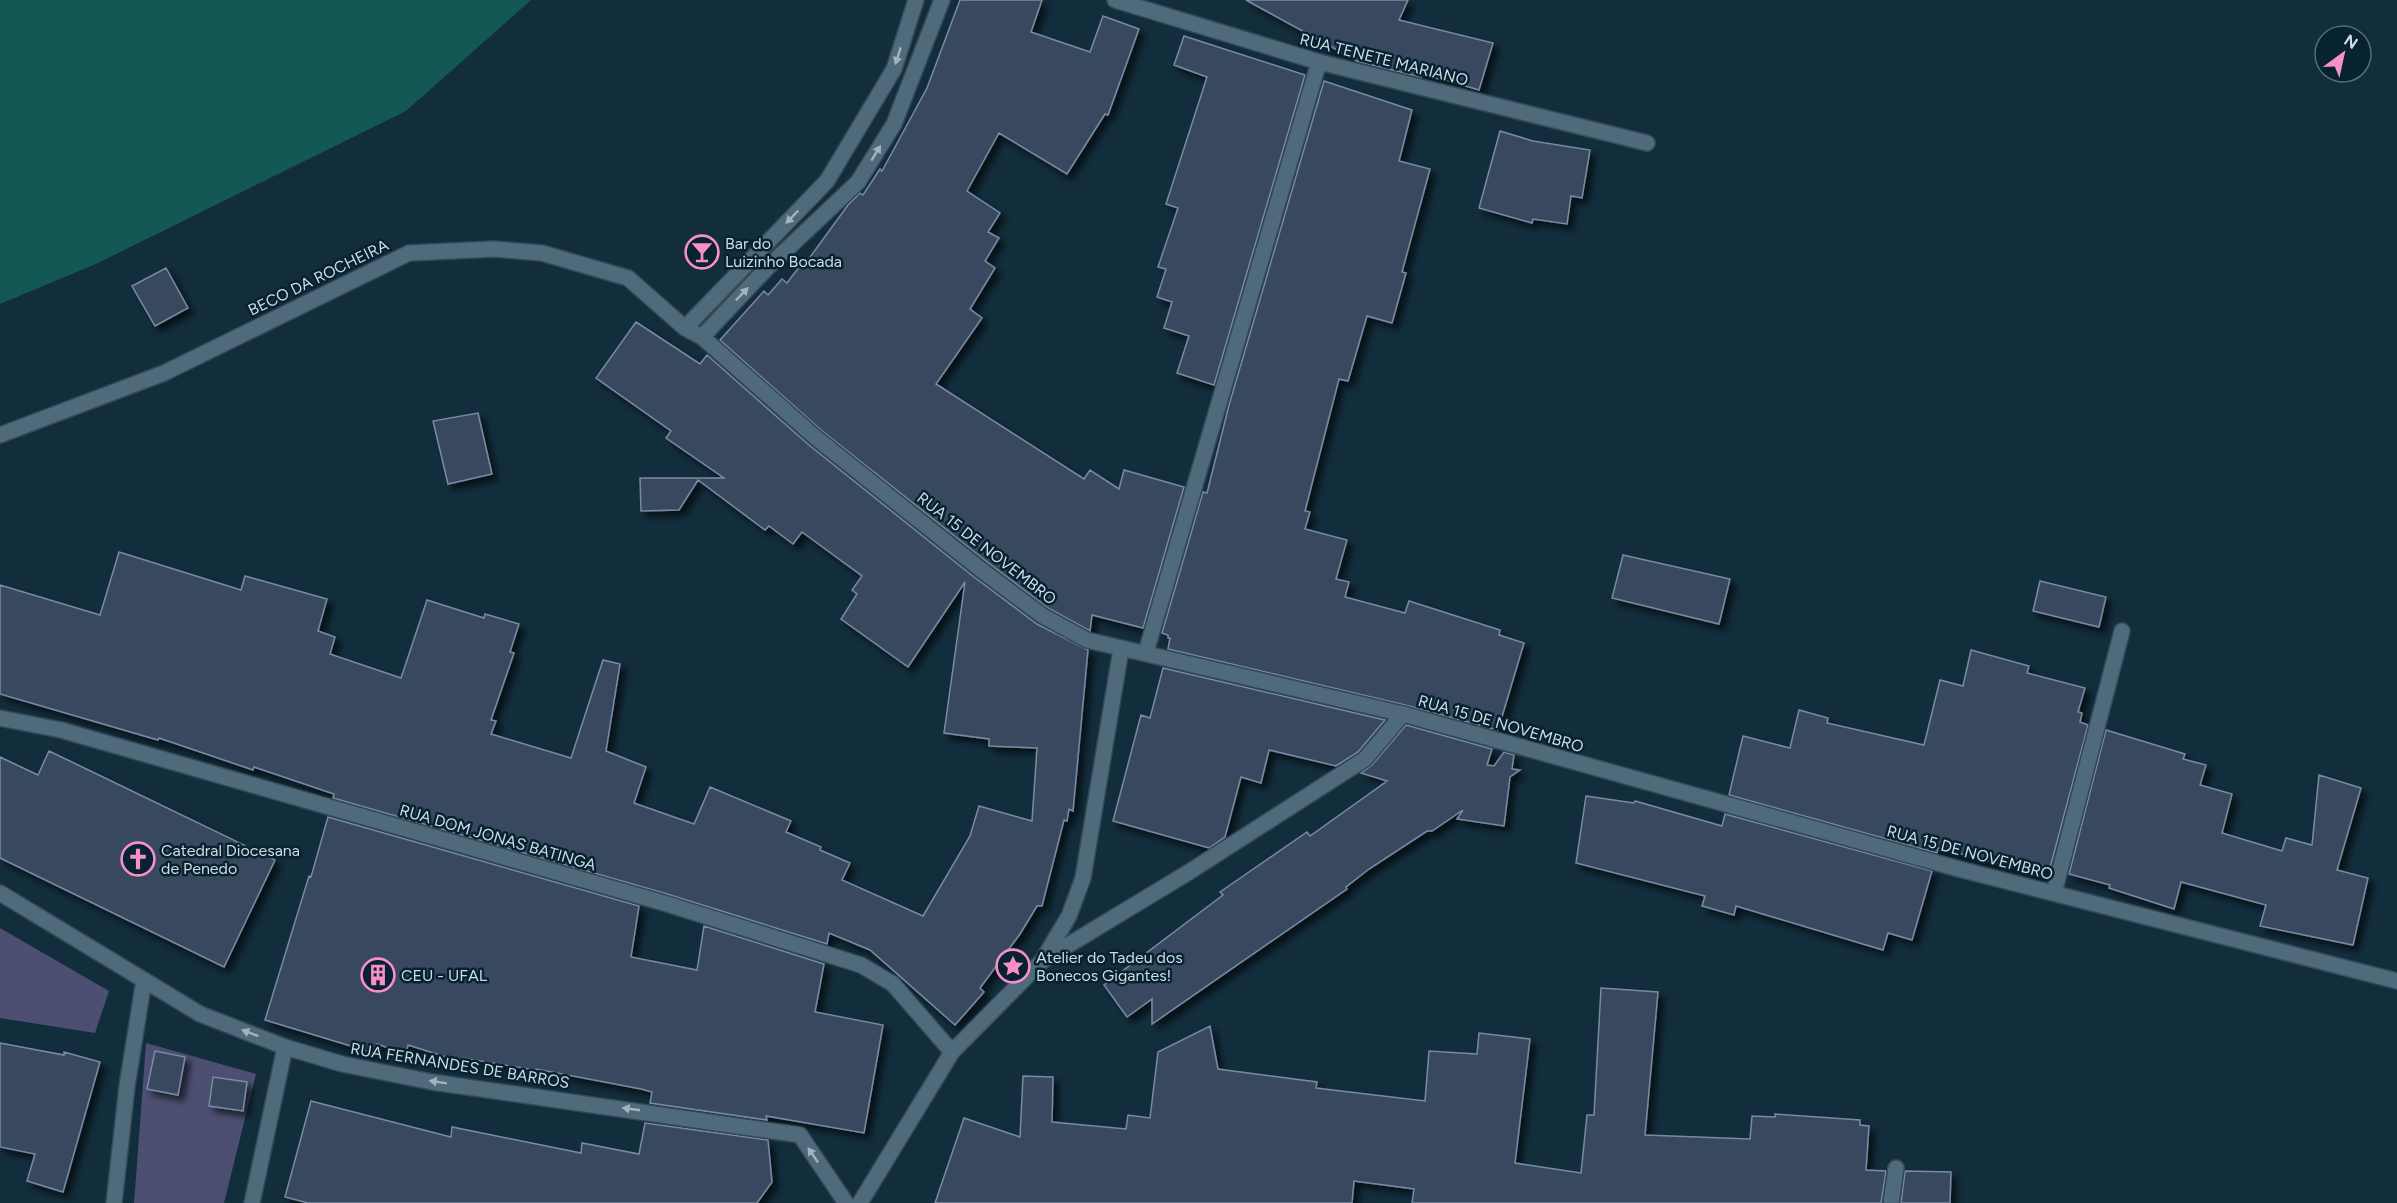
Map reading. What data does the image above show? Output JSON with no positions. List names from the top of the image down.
{
  "streets": {
    "street": [
      "RUA TENETE MARIANO",
      "BECO DA ROCHEIRA",
      "RUA 15 DE NOVEMBRO",
      "RUA DOM JONAS BATINGA",
      "RUA FERNANDES DE BARROS"
    ]
  },
  "crossings": [
    ["BECO DA ROCHEIRA", "RUA 15 DE NOVEMBRO"]
  ],
  "one_way": ["RUA FERNANDES DE BARROS"],
  "places": {
    "bar": ["Bar do Luizinho Bocada"],
    "church": ["Catedral Diocesana de Penedo"],
    "place": ["Atelier do Tadeu dos Bonecos Gigantes!"],
    "building": ["CEU - UFAL"]
  },
  "north": "top right"
}
